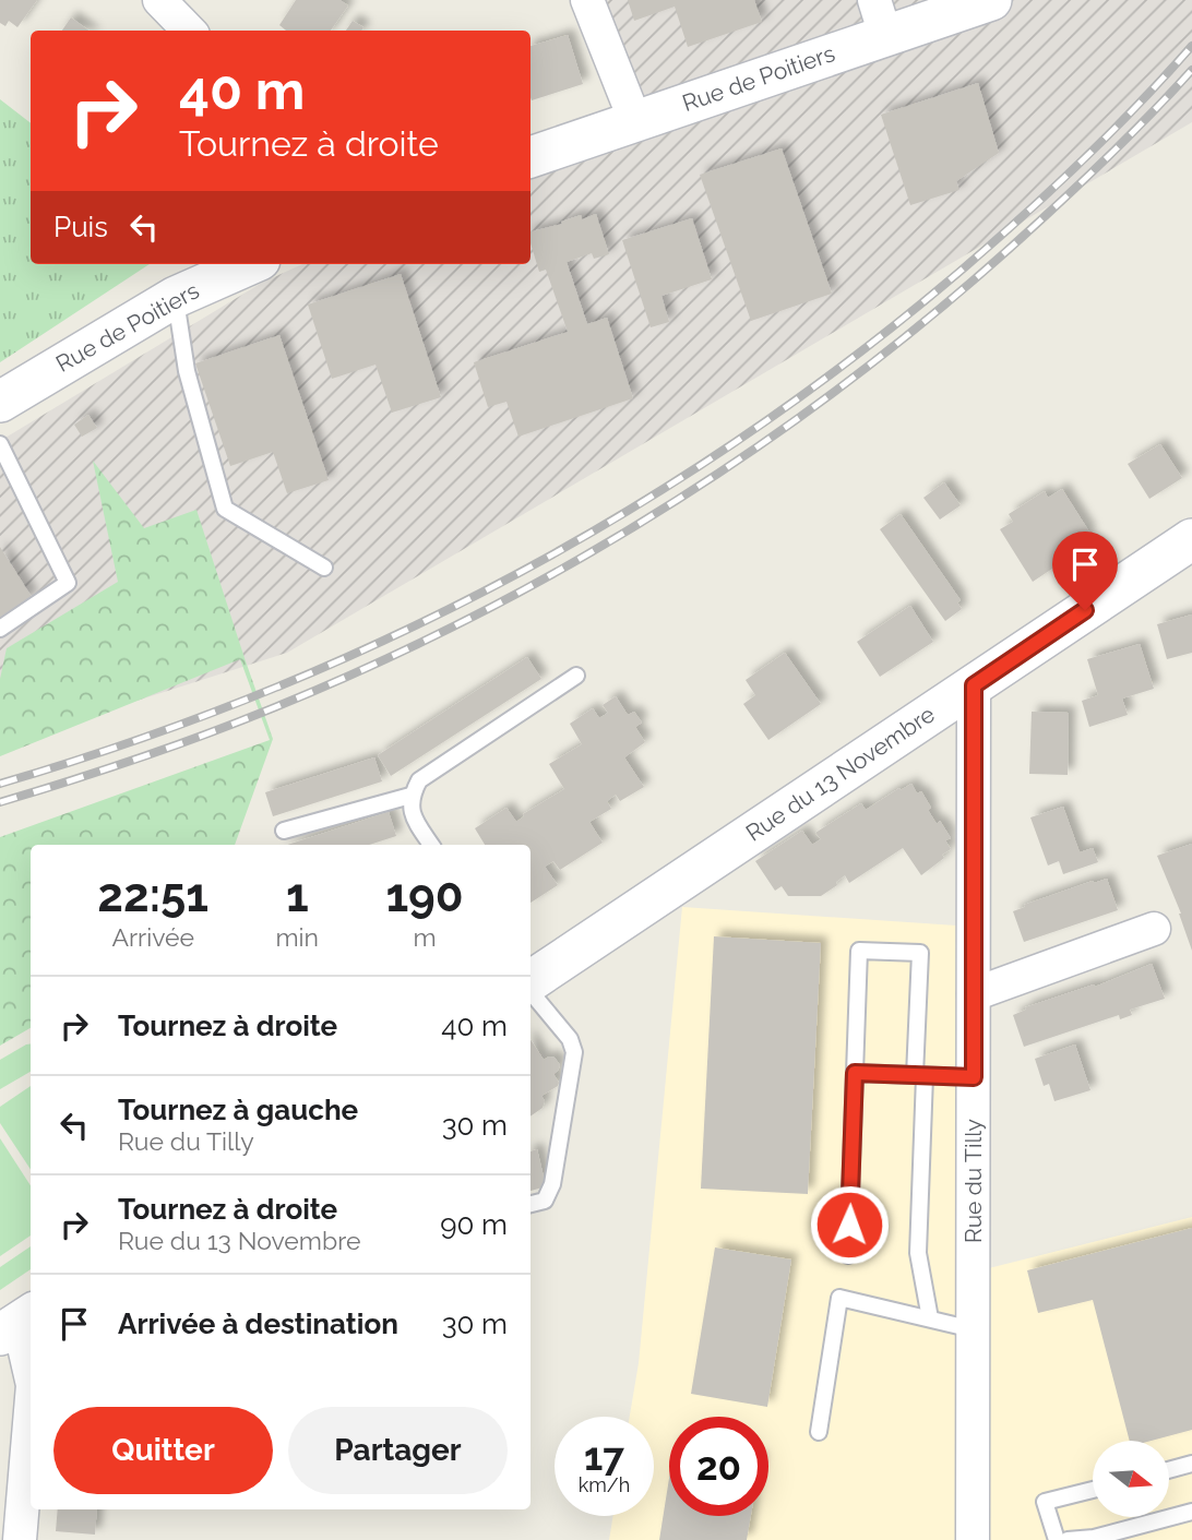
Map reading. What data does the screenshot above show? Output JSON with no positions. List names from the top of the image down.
{
  "streets": {
    "street": ["Rue de Poitiers", "Rue du 13 Novembre", "Rue du Tilly"]
  },
  "crossings": [
    ["Rue du 13 Novembre", "Rue du Tilly"]
  ],
  "north": "right",
  "page": {
    "turn": ["40 m", "Tournez à droite"],
    "then": "Puis",
    "eta": [
      "22:51",
      "Arrivée",
      "1",
      "min",
      "190",
      "m"
    ],
    "list": [
      {
        "name": "Tournez à droite",
        "value": "40 m"
      },
      {
        "name": "Tournez à gauche",
        "note": "Rue du Tilly",
        "value": "30 m"
      },
      {
        "name": "Tournez à droite",
        "note": "Rue du 13 Novembre",
        "value": "90 m"
      },
      {
        "name": "Arrivée à destination",
        "value": "30 m"
      }
    ],
    "buttons": ["Quitter", "Partager"],
    "speed": "17 km/h",
    "limit": "20"
  }
}
